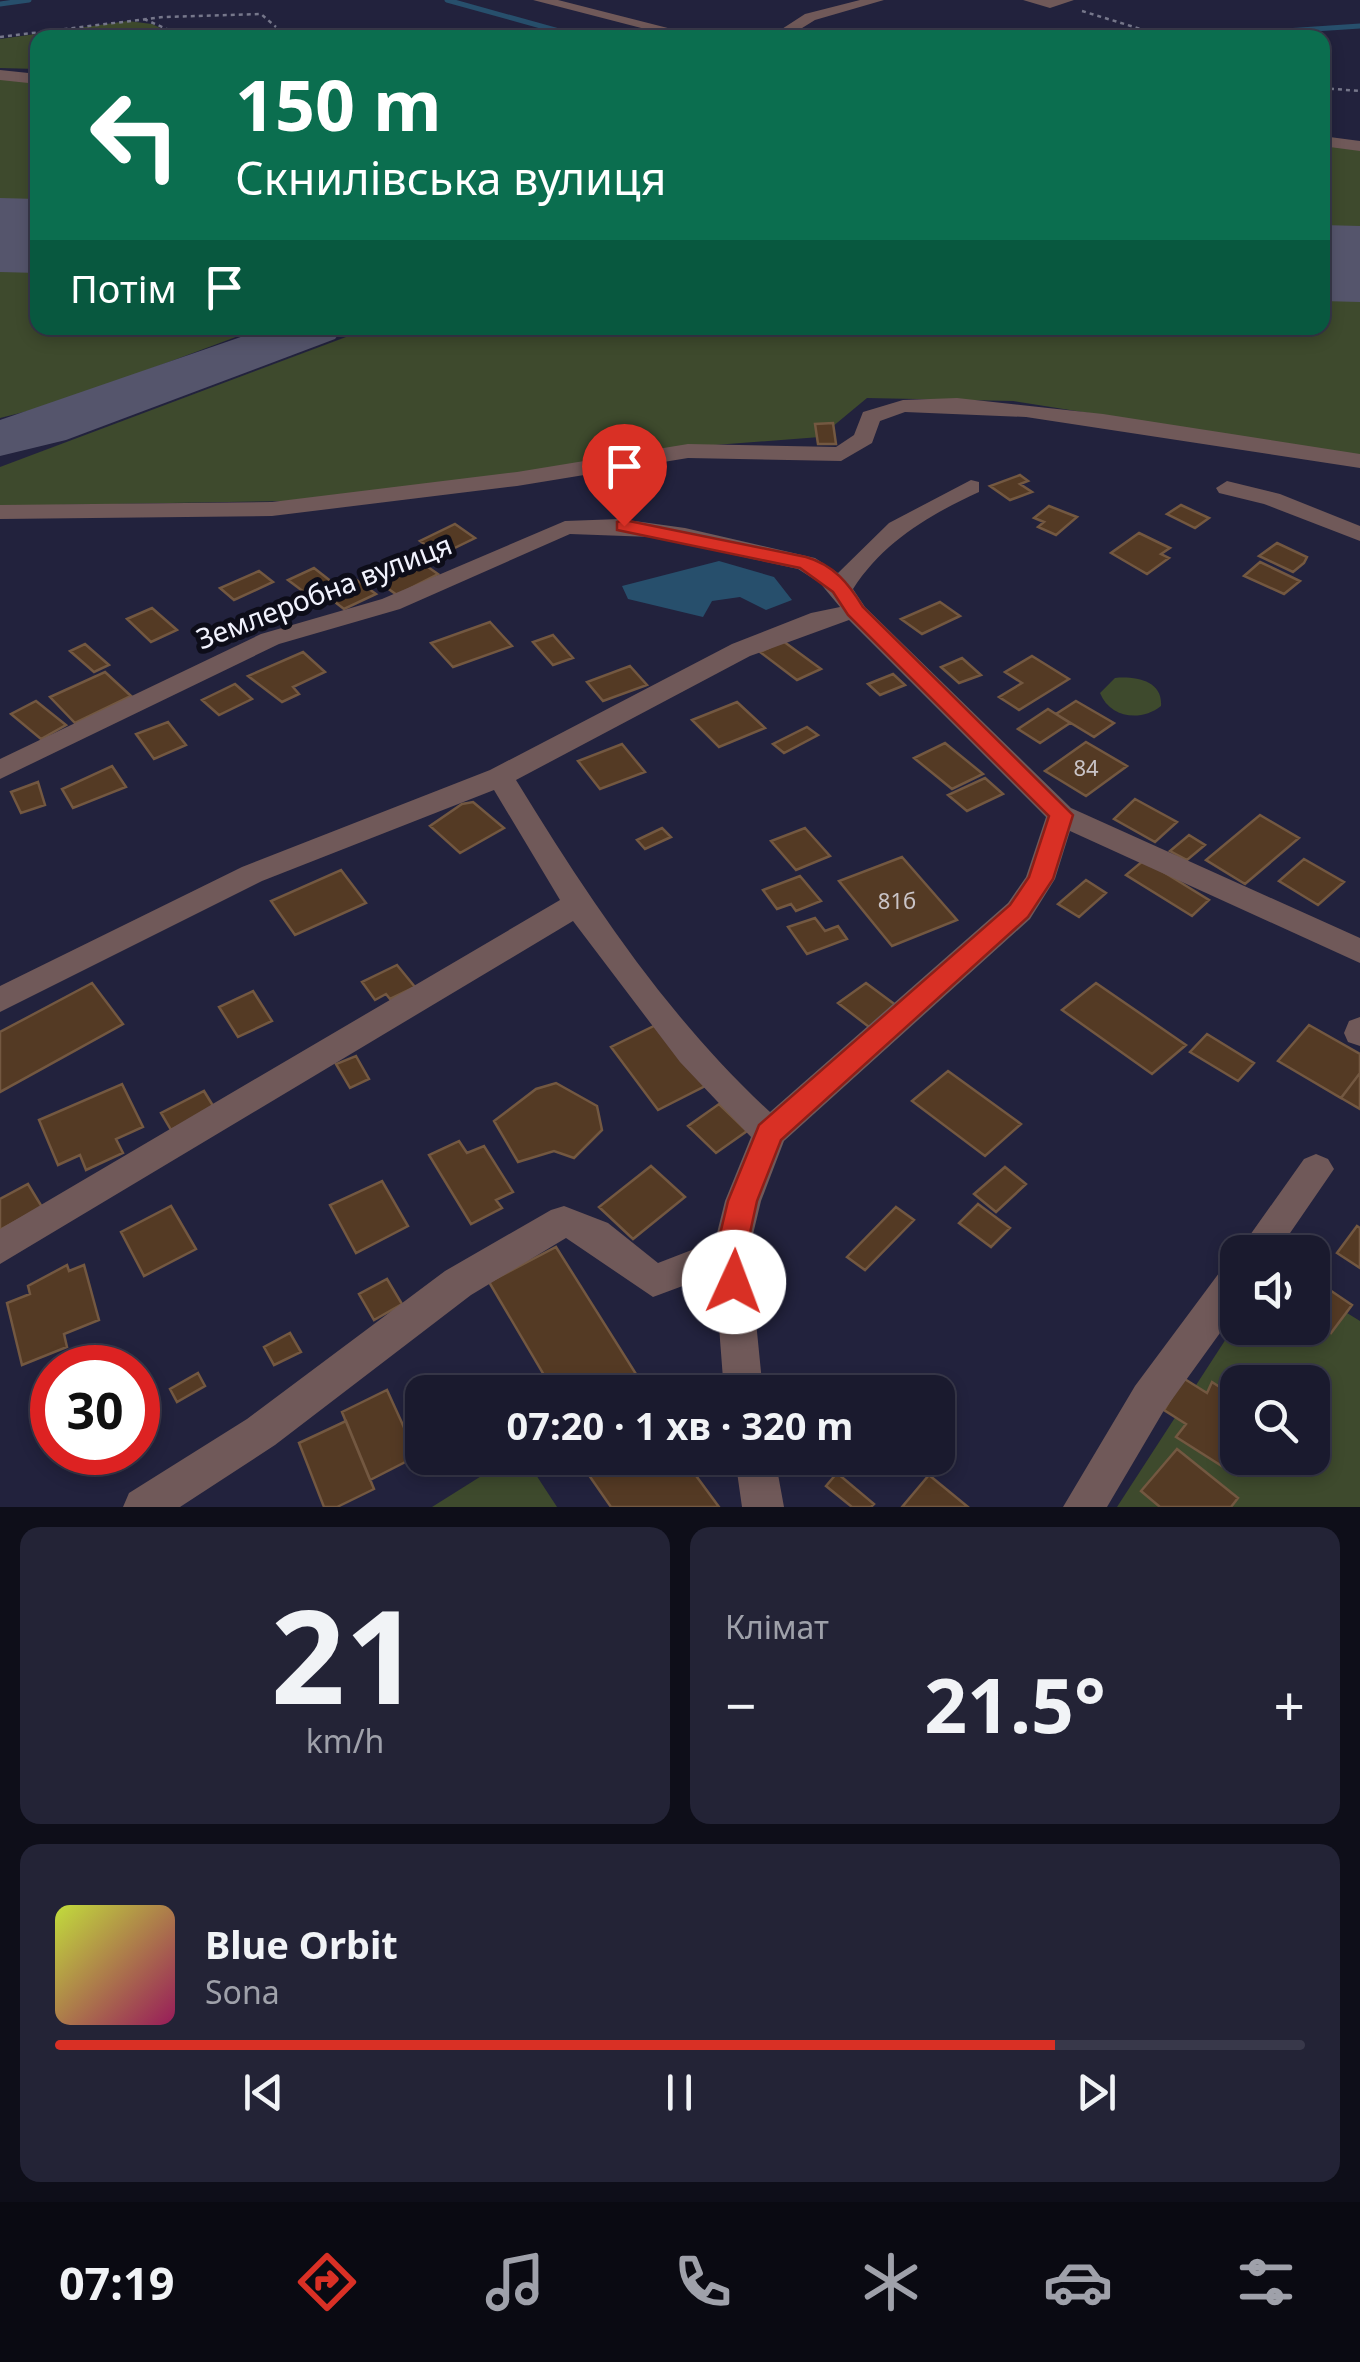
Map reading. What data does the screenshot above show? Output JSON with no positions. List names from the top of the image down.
{
  "streets": {
    "street": ["Землеробна вулиця"]
  },
  "house_numbers": ["84", "81б"],
  "page": {
    "turn": ["150 m", "Скнилівська вулиця"],
    "then": "Потім",
    "limit": "30",
    "trip": "07:20 · 1 хв · 320 m",
    "tile": [
      ["21", "km/h"],
      "Клімат"
    ],
    "heat": ["−", "21.5°", "+"],
    "song": ["Blue Orbit", "Sona"],
    "tabs": "07:19"
  }
}
